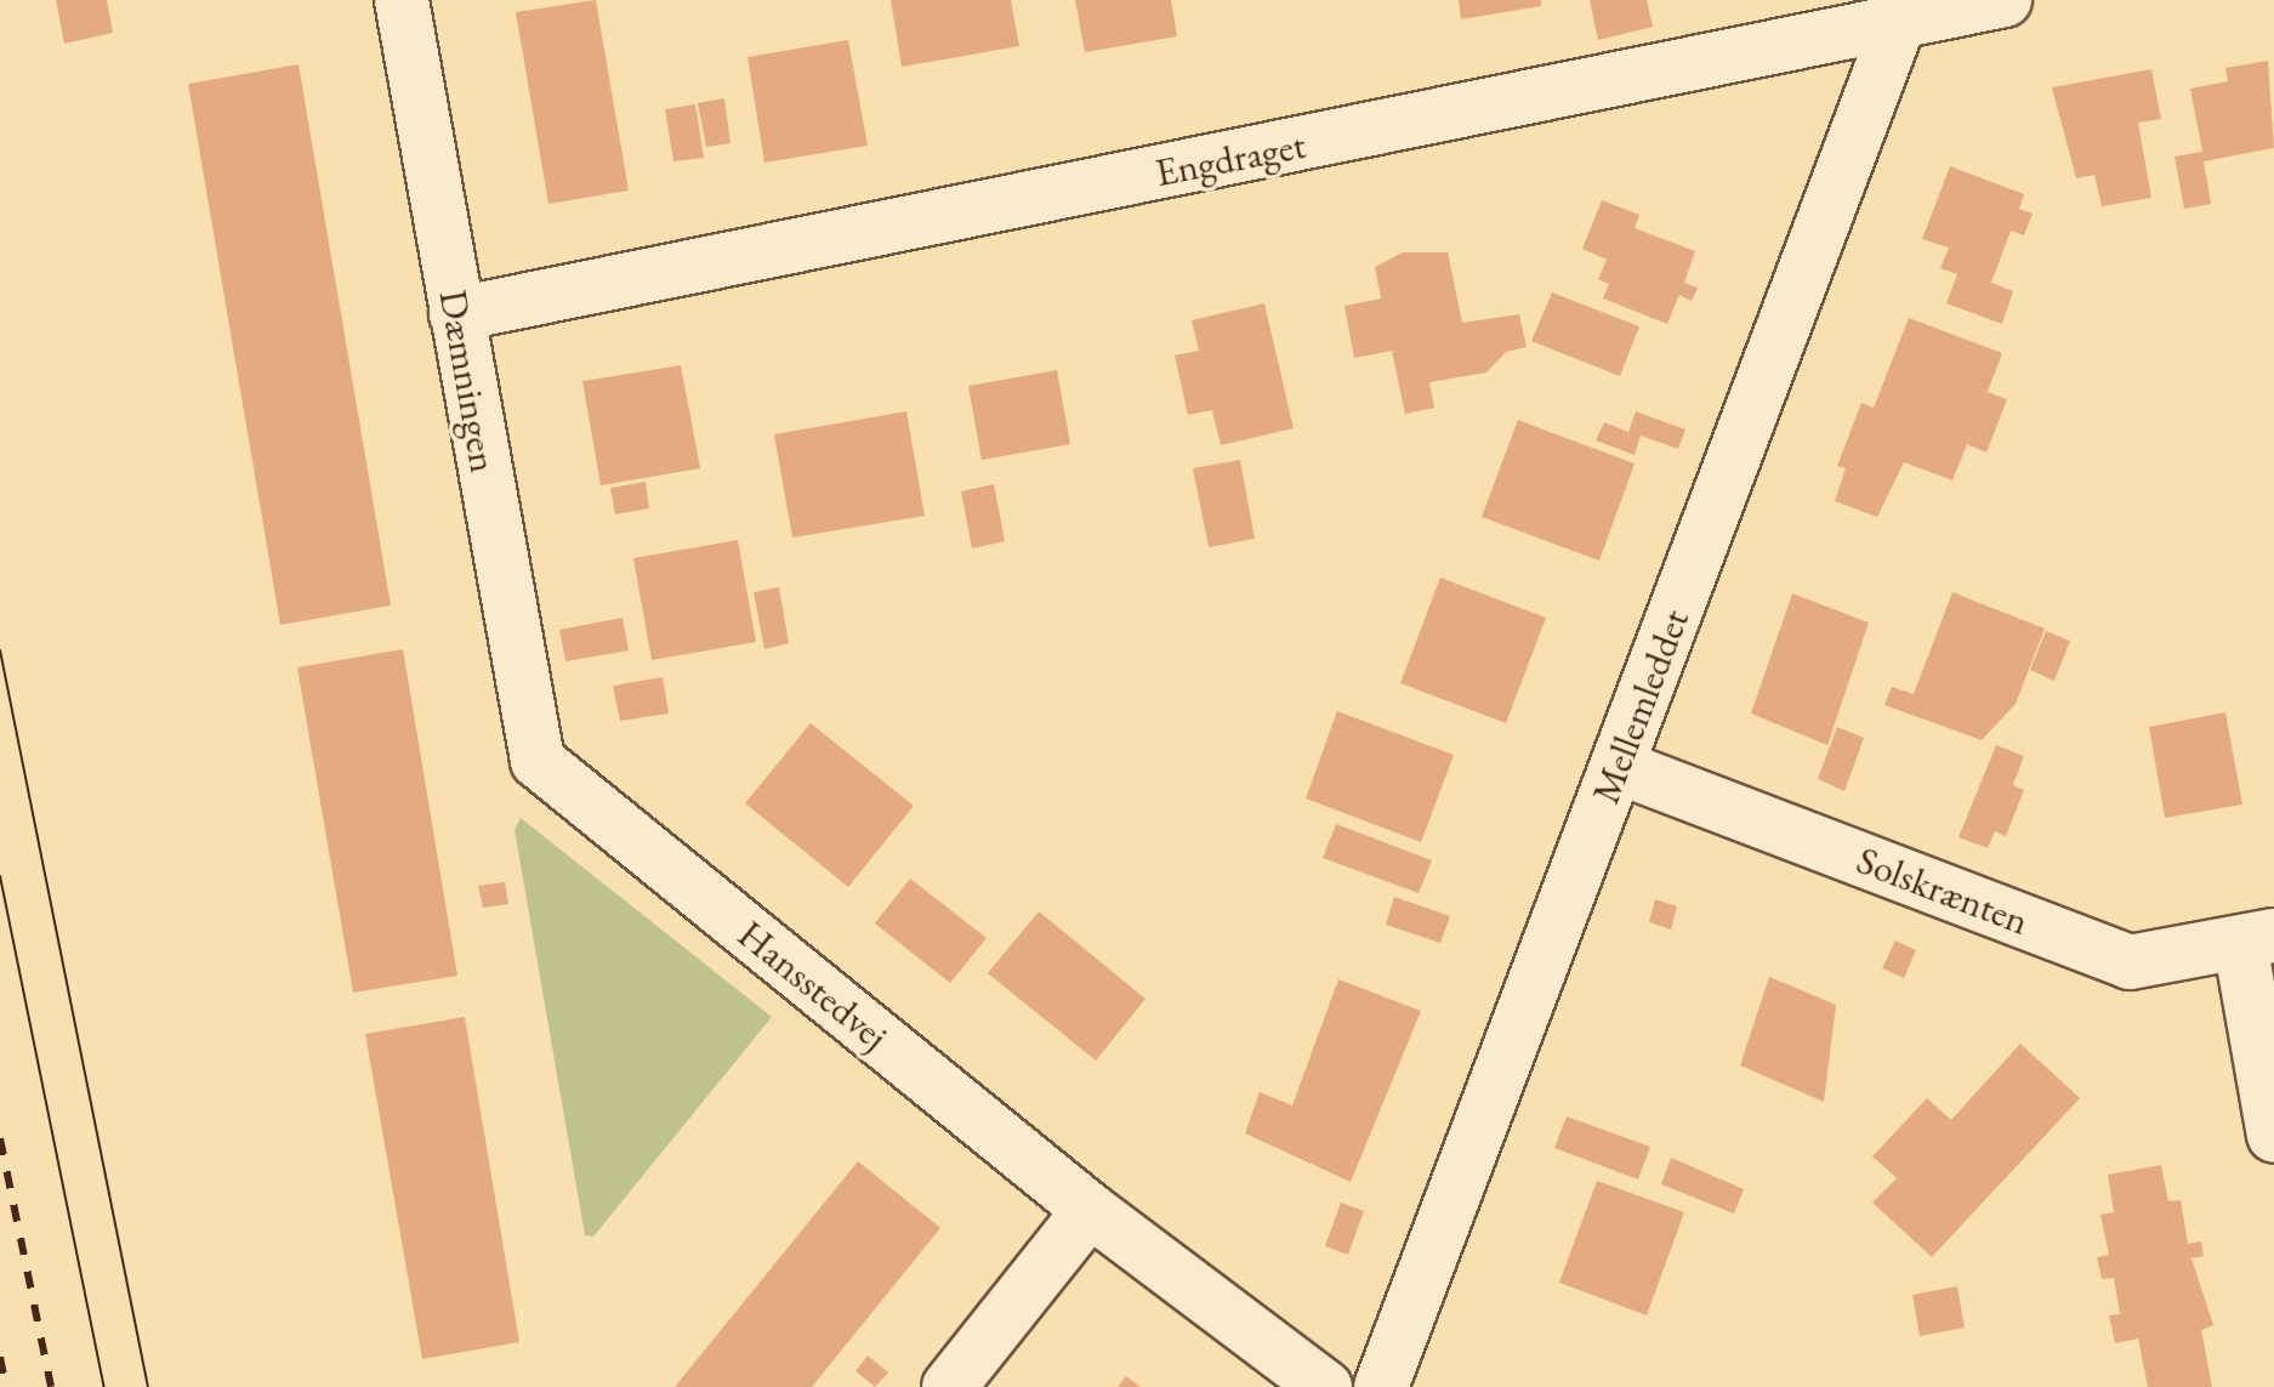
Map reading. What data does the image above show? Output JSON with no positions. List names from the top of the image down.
{
  "streets": {
    "street": [
      "Engdraget",
      "Dæmningen",
      "Mellemleddet",
      "Solskrænten",
      "Hansstedvej"
    ]
  },
  "crossings": [
    ["Engdraget", "Dæmningen"],
    ["Engdraget", "Mellemleddet"],
    ["Dæmningen", "Hansstedvej"],
    ["Mellemleddet", "Solskrænten"]
  ]
}
